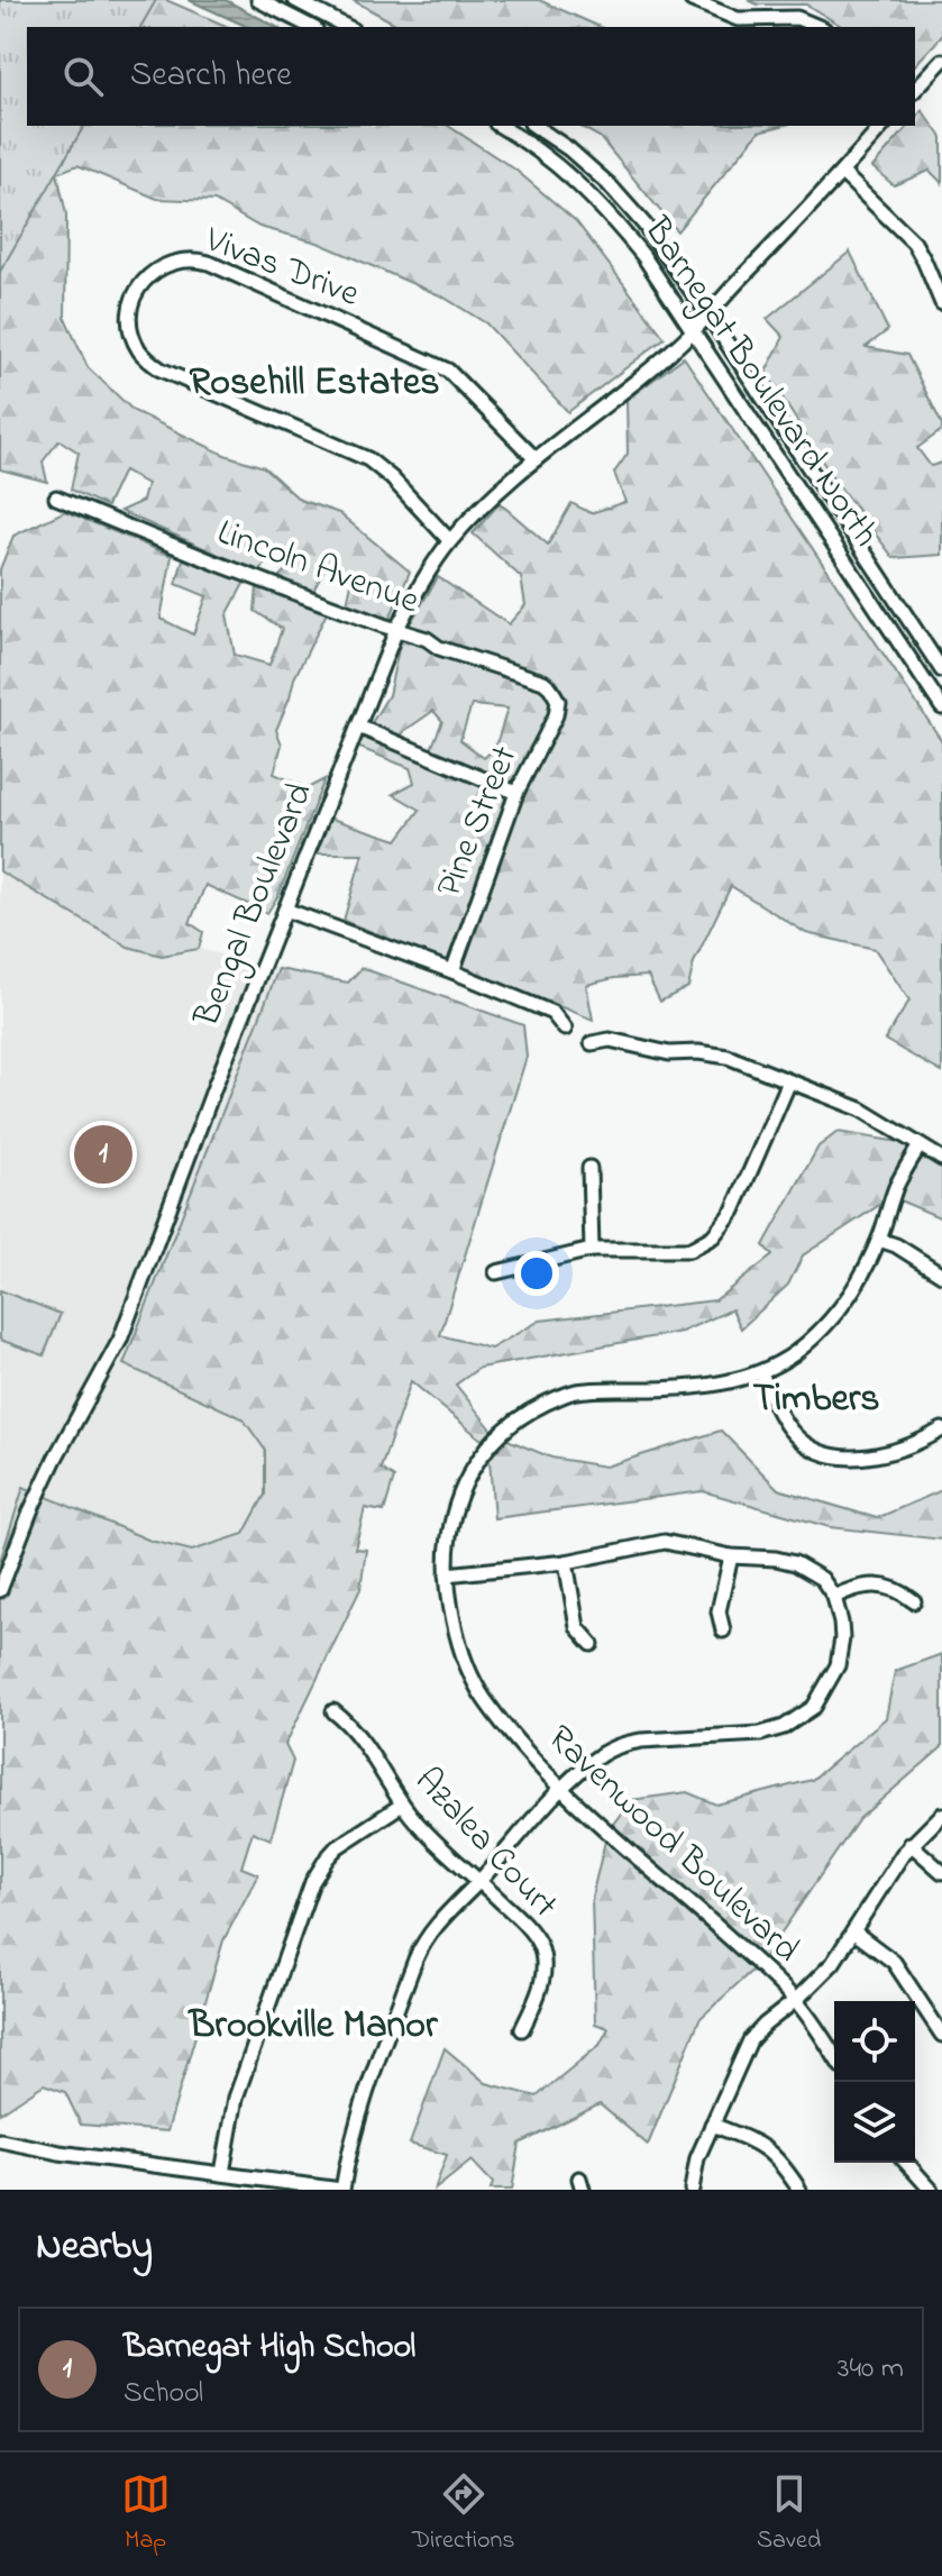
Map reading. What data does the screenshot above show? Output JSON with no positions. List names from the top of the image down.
{
  "streets": {
    "street": [
      "Vivas Drive",
      "Barnegat Boulevard North",
      "Lincoln Avenue",
      "Pine Street",
      "Bengal Boulevard",
      "Azalea Court",
      "Ravenwood Boulevard"
    ]
  },
  "crossings": [
    ["Vivas Drive", "Bengal Boulevard"],
    ["Barnegat Boulevard North", "Bengal Boulevard"],
    ["Lincoln Avenue", "Pine Street"],
    ["Lincoln Avenue", "Bengal Boulevard"]
  ],
  "districts": ["Rosehill Estates", "Timbers", "Brookville Manor"],
  "page": {
    "search": "Search here",
    "pins": "1",
    "heading": "Nearby",
    "list": [
      {
        "mark": "1",
        "name": "Barnegat High School",
        "note": "School",
        "value": "340 m"
      }
    ],
    "nav": ["Map", "Directions", "Saved"]
  }
}
